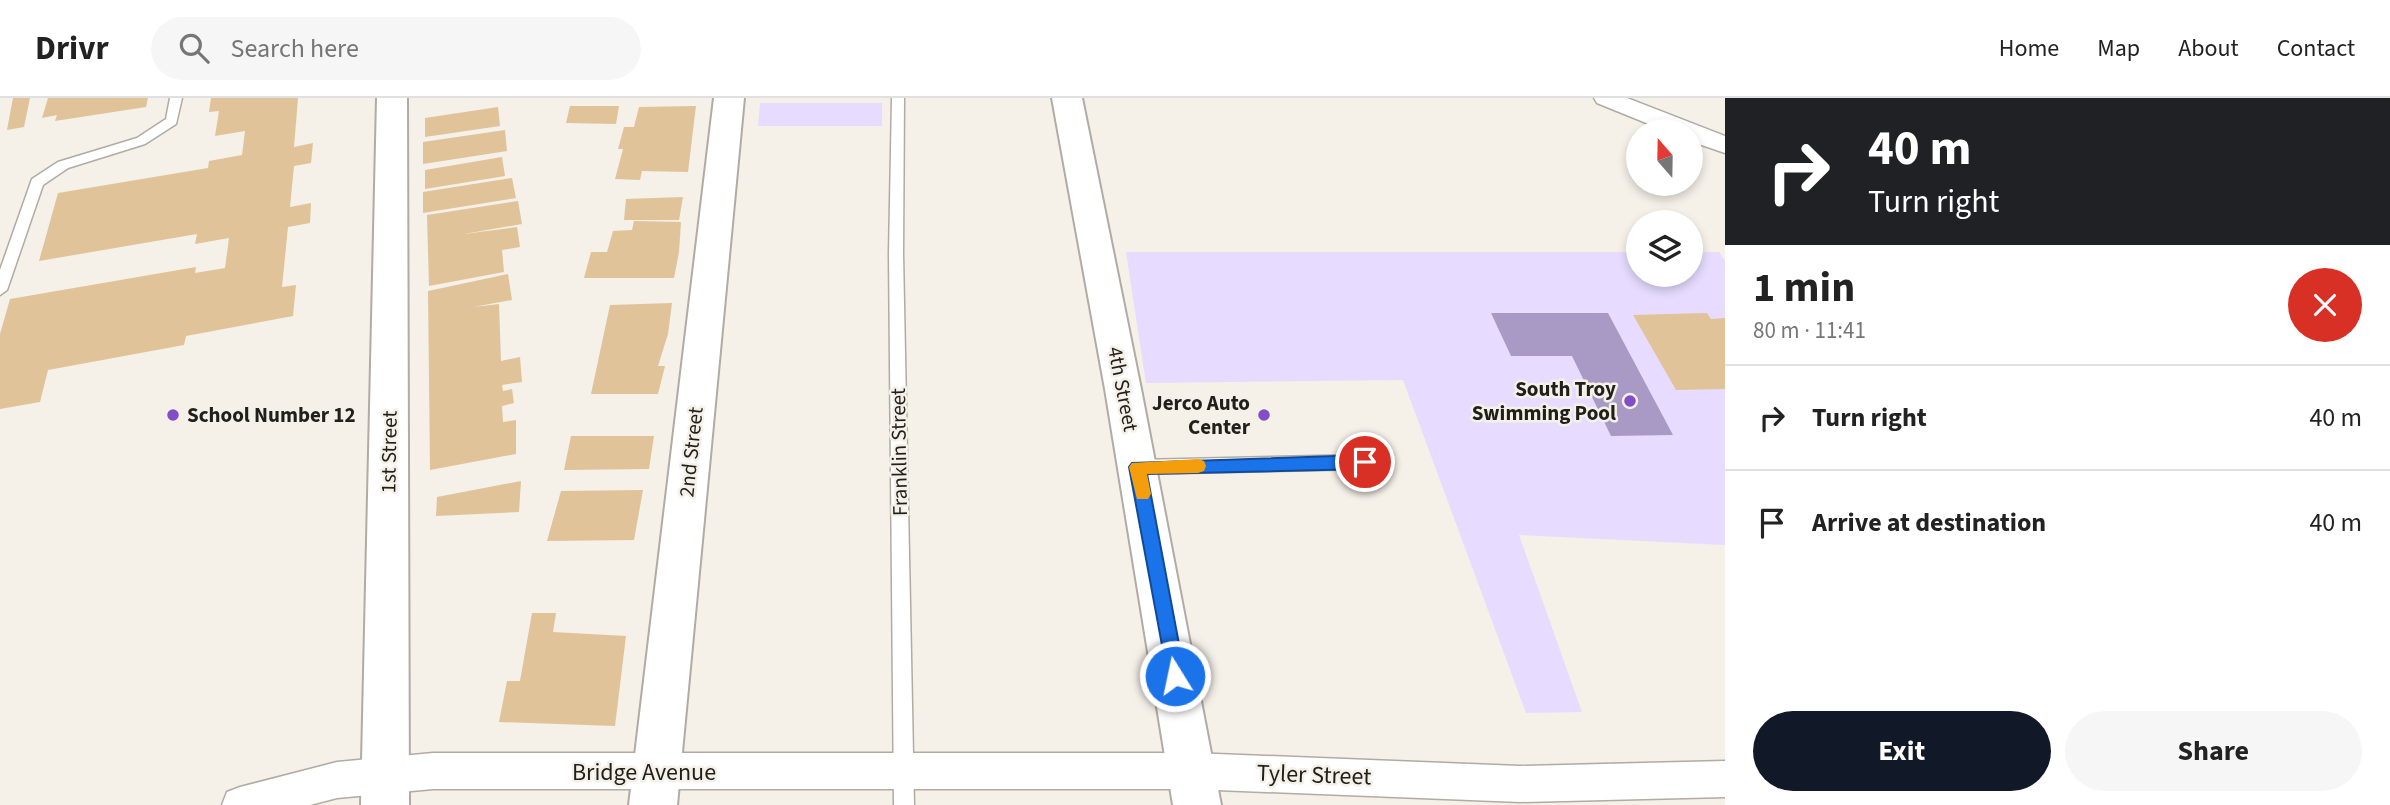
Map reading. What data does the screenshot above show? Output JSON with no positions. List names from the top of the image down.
{
  "streets": {
    "street": [
      "4th Street",
      "1st Street",
      "2nd Street",
      "Bridge Avenue",
      "Tyler Street"
    ],
    "lane": ["Franklin Street"]
  },
  "crossings": [
    ["4th Street", "Tyler Street"],
    ["1st Street", "Bridge Avenue"],
    ["2nd Street", "Bridge Avenue"],
    ["Franklin Street", "Bridge Avenue"],
    ["Franklin Street", "Tyler Street"],
    ["Bridge Avenue", "Tyler Street"]
  ],
  "places": ["South Troy Swimming Pool", "School Number 12", "Jerco Auto Center"],
  "north": "top",
  "page": {
    "header": "Drivr",
    "search": "Search here",
    "nav": [
      "Home",
      "Map",
      "About",
      "Contact"
    ],
    "turn": ["40 m", "Turn right"],
    "heading": ["1 min", "80 m · 11:41"],
    "list": [
      {
        "name": "Turn right",
        "value": "40 m"
      },
      {
        "name": "Arrive at destination",
        "value": "40 m"
      }
    ],
    "buttons": ["Exit", "Share"]
  }
}
